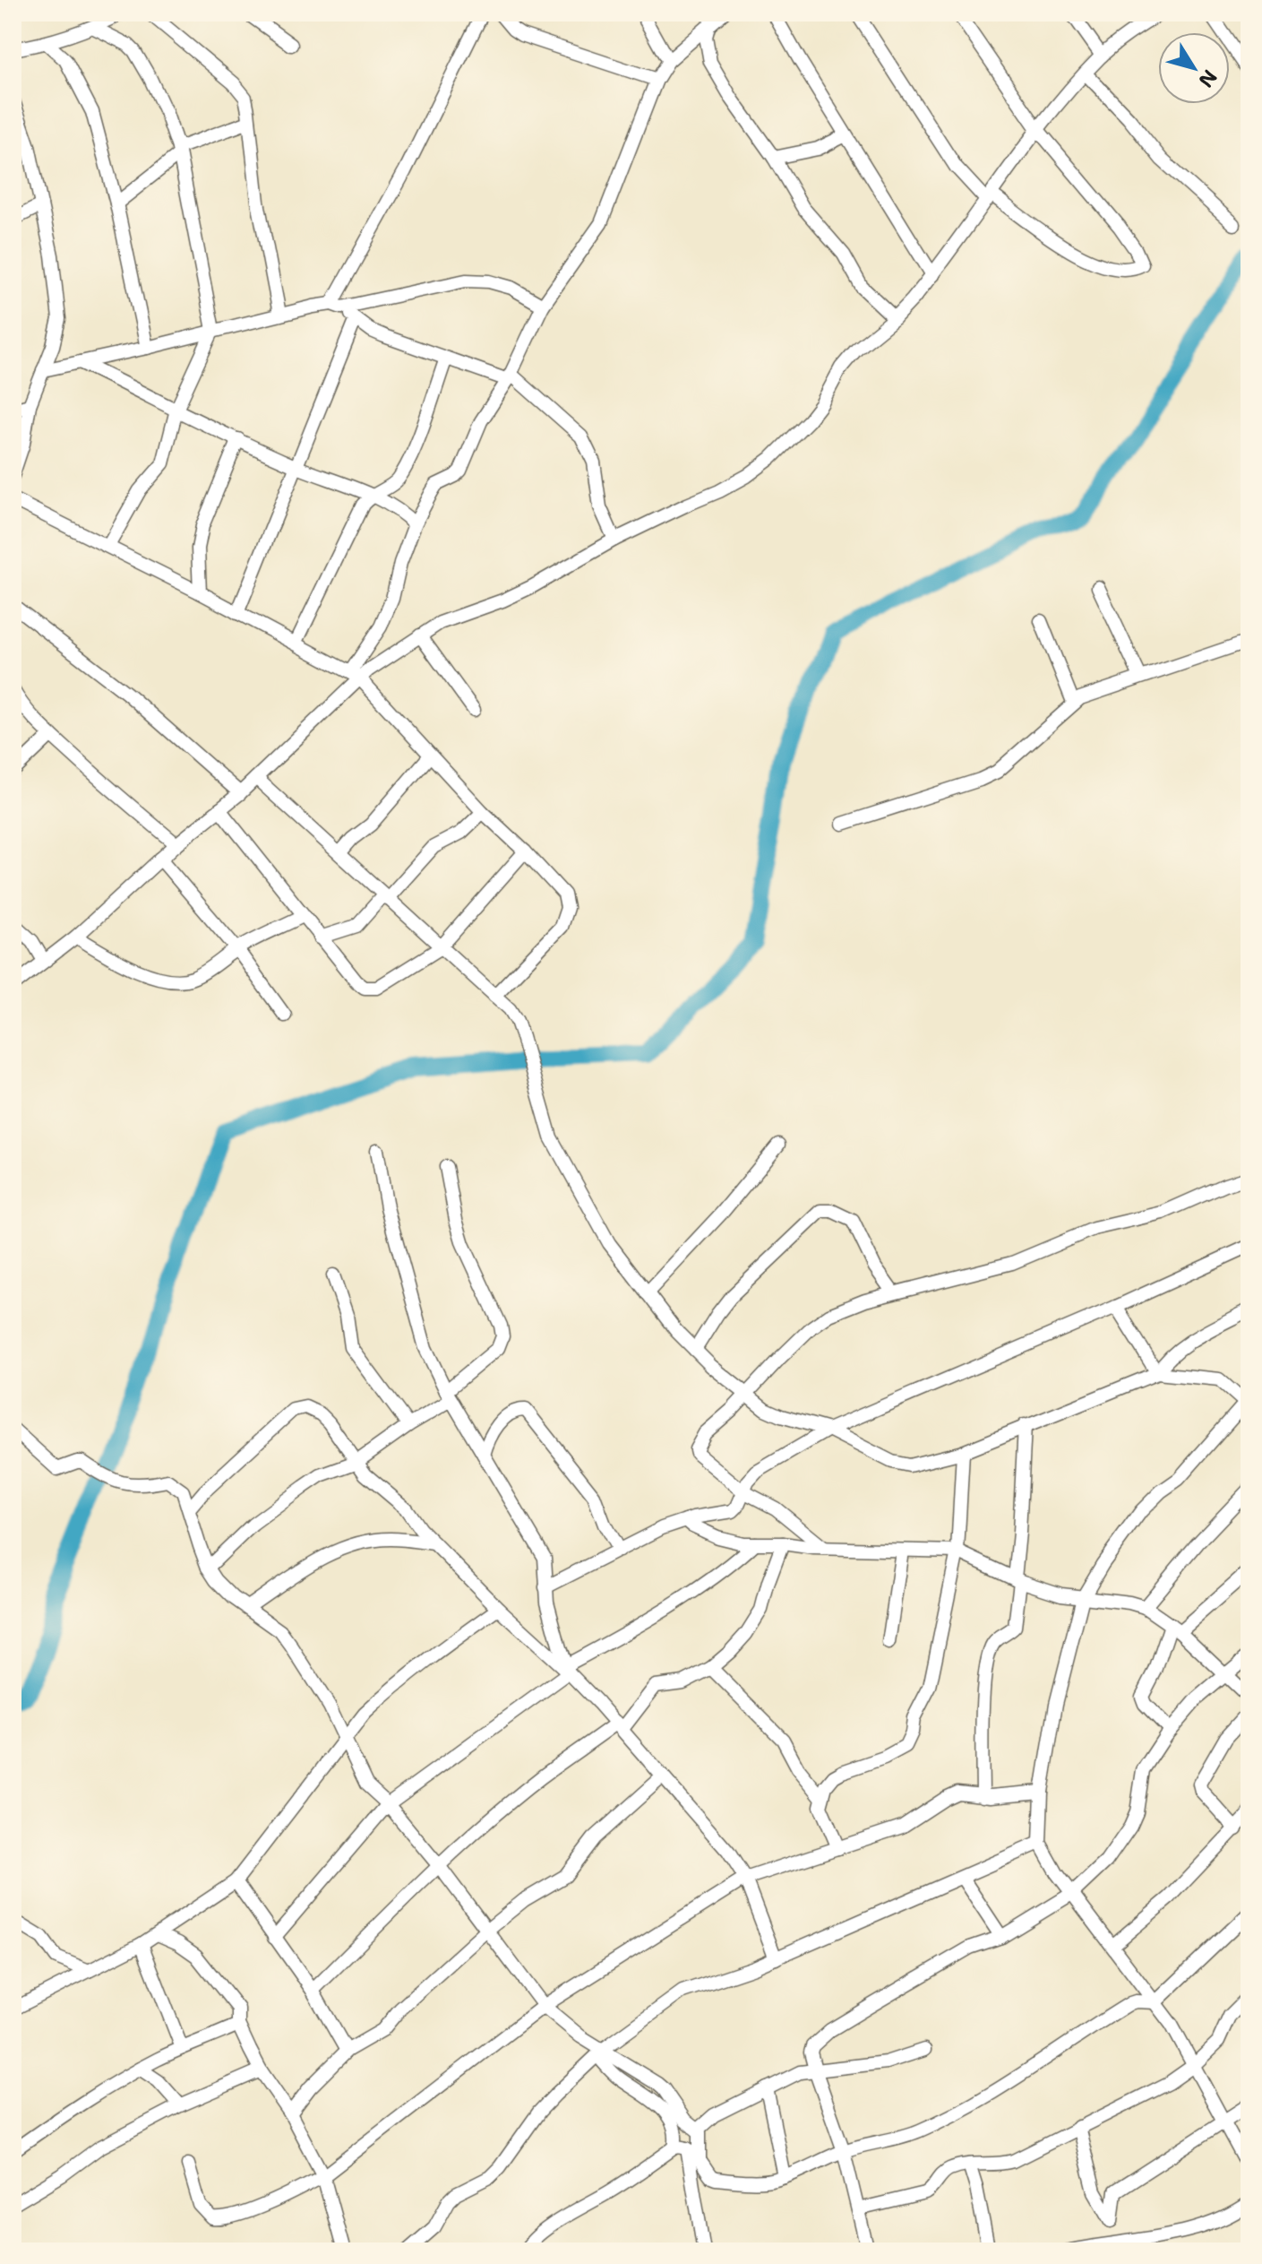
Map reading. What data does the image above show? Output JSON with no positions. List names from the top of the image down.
{
  "north": "bottom right"
}
